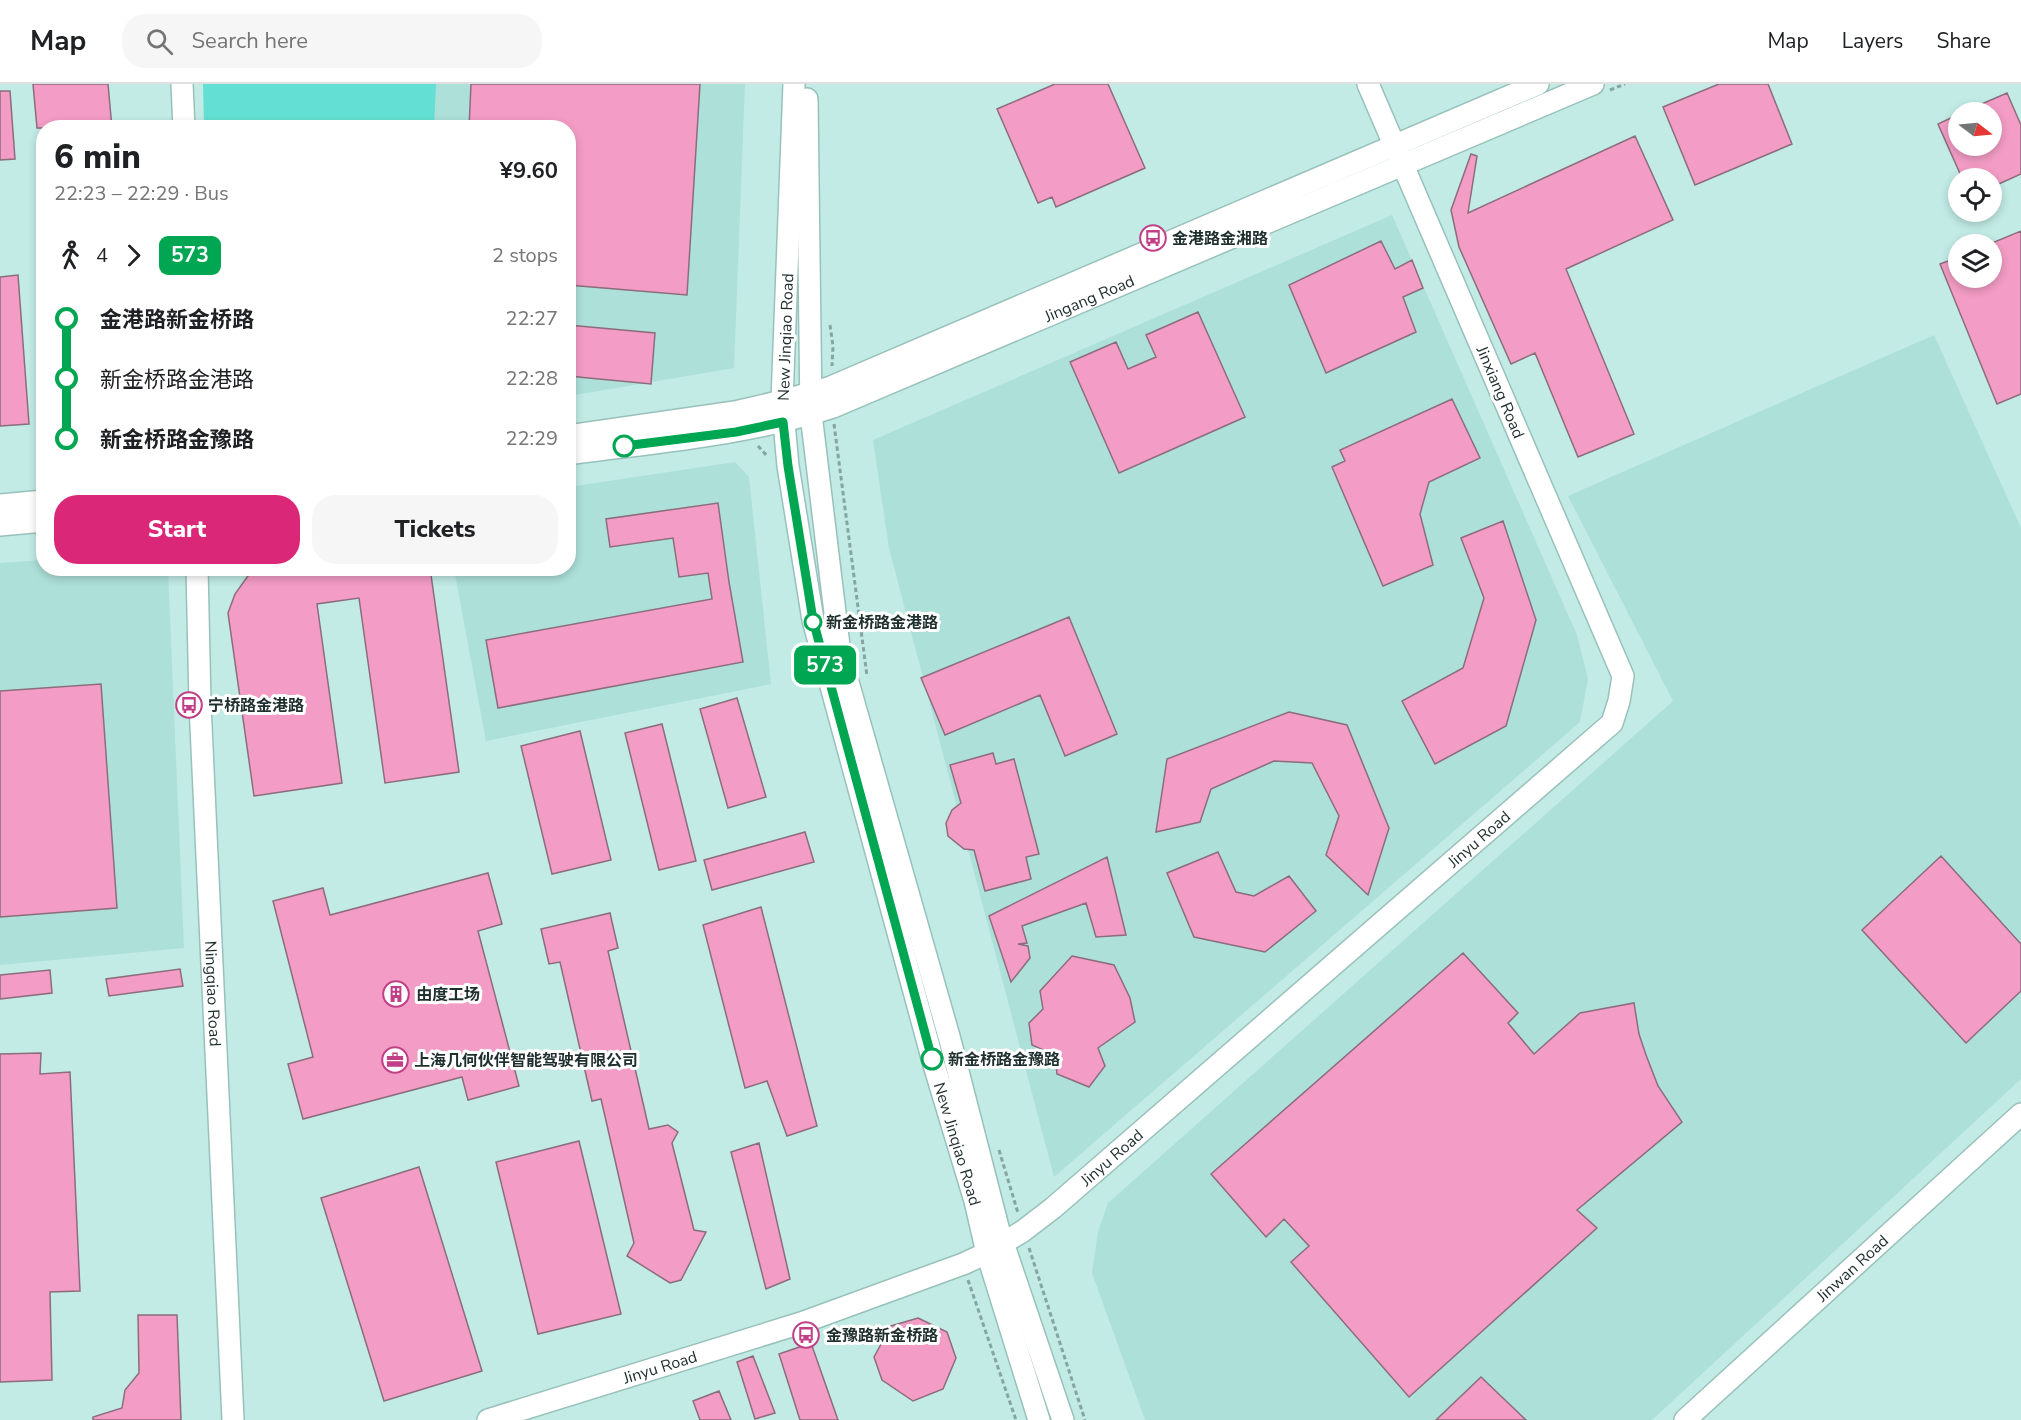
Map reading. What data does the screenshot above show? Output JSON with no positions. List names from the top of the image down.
{
  "streets": {
    "street": [
      "Jingang Road",
      "New Jinqiao Road",
      "Jinxiang Road",
      "Jinyu Road",
      "Ningqiao Road",
      "Jinwan Road"
    ]
  },
  "crossings": [
    ["Jingang Road", "New Jinqiao Road"],
    ["Jingang Road", "Jinxiang Road"],
    ["New Jinqiao Road", "Jinyu Road"],
    ["Jinxiang Road", "Jinyu Road"]
  ],
  "places": {
    "bus stop": ["金港路金湘路", "宁桥路金港路", "金豫路新金桥路"],
    "other": ["新金桥路金港路", "新金桥路金豫路"],
    "building": ["由度工场"],
    "office": ["上海几何伙伴智能驾驶有限公司"]
  },
  "lines": ["bus line 573"],
  "north": "right",
  "page": {
    "header": "Map",
    "search": "Search here",
    "nav": ["Map", "Layers", "Share"],
    "on_map": "573",
    "heading": ["6 min", "22:23 – 22:29 · Bus", "¥9.60"],
    "legs": ["4", "573", "2 stops"],
    "list": [
      {
        "name": "金港路新金桥路",
        "value": "22:27"
      },
      {
        "name": "新金桥路金港路",
        "value": "22:28"
      },
      {
        "name": "新金桥路金豫路",
        "value": "22:29"
      }
    ],
    "buttons": ["Start", "Tickets"]
  }
}
